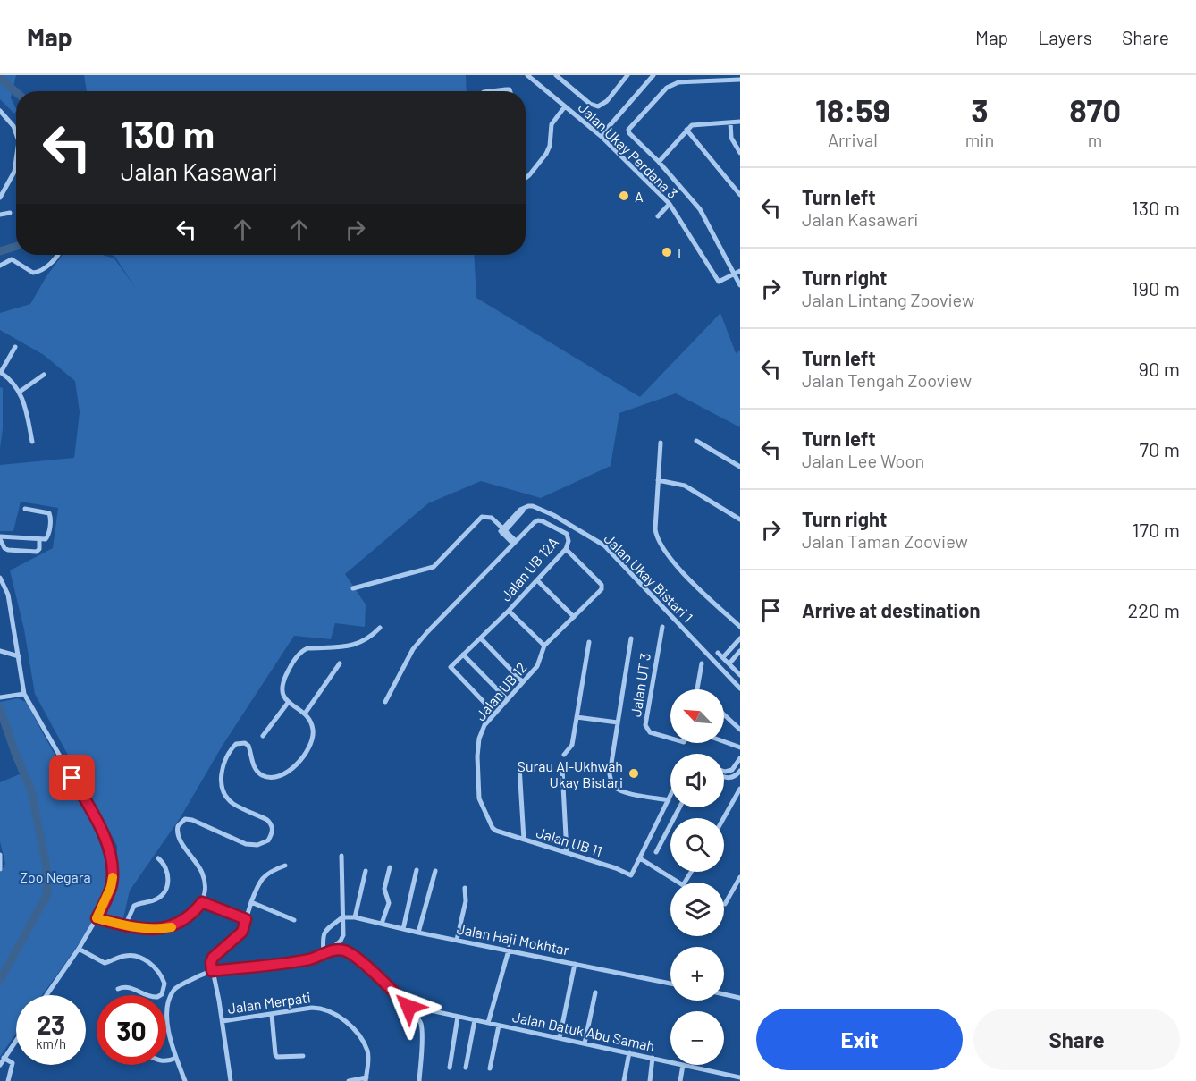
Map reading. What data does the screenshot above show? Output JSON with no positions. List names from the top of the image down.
{
  "streets": {
    "street": [
      "Jalan Ukay Perdana 3",
      "Jalan UB 12A",
      "Jalan Ukay Bistari 1",
      "Jalan UT 3",
      "Jalan UB 12",
      "Jalan UB 11",
      "Jalan Haji Mokhtar",
      "Jalan Merpati",
      "Jalan Datuk Abu Samah"
    ]
  },
  "crossings": [
    ["Jalan UB 12A", "Jalan UB 12"],
    ["Jalan UB 12", "Jalan UB 11"]
  ],
  "parks": ["Zoo Negara"],
  "places": ["A", "I", "Surau Al-Ukhwah Ukay Bistari"],
  "north": "top left",
  "page": {
    "header": "Map",
    "nav": ["Map", "Layers", "Share"],
    "eta": [
      "18:59",
      "Arrival",
      "3",
      "min",
      "870",
      "m"
    ],
    "turn": ["130 m", "Jalan Kasawari"],
    "list": [
      {
        "name": "Turn left",
        "note": "Jalan Kasawari",
        "value": "130 m"
      },
      {
        "name": "Turn right",
        "note": "Jalan Lintang Zooview",
        "value": "190 m"
      },
      {
        "name": "Turn left",
        "note": "Jalan Tengah Zooview",
        "value": "90 m"
      },
      {
        "name": "Turn left",
        "note": "Jalan Lee Woon",
        "value": "70 m"
      },
      {
        "name": "Turn right",
        "note": "Jalan Taman Zooview",
        "value": "170 m"
      },
      {
        "name": "Arrive at destination",
        "value": "220 m"
      }
    ],
    "map_buttons": ["+", "−"],
    "speed": "23 km/h",
    "limit": "30",
    "buttons": ["Exit", "Share"]
  }
}
